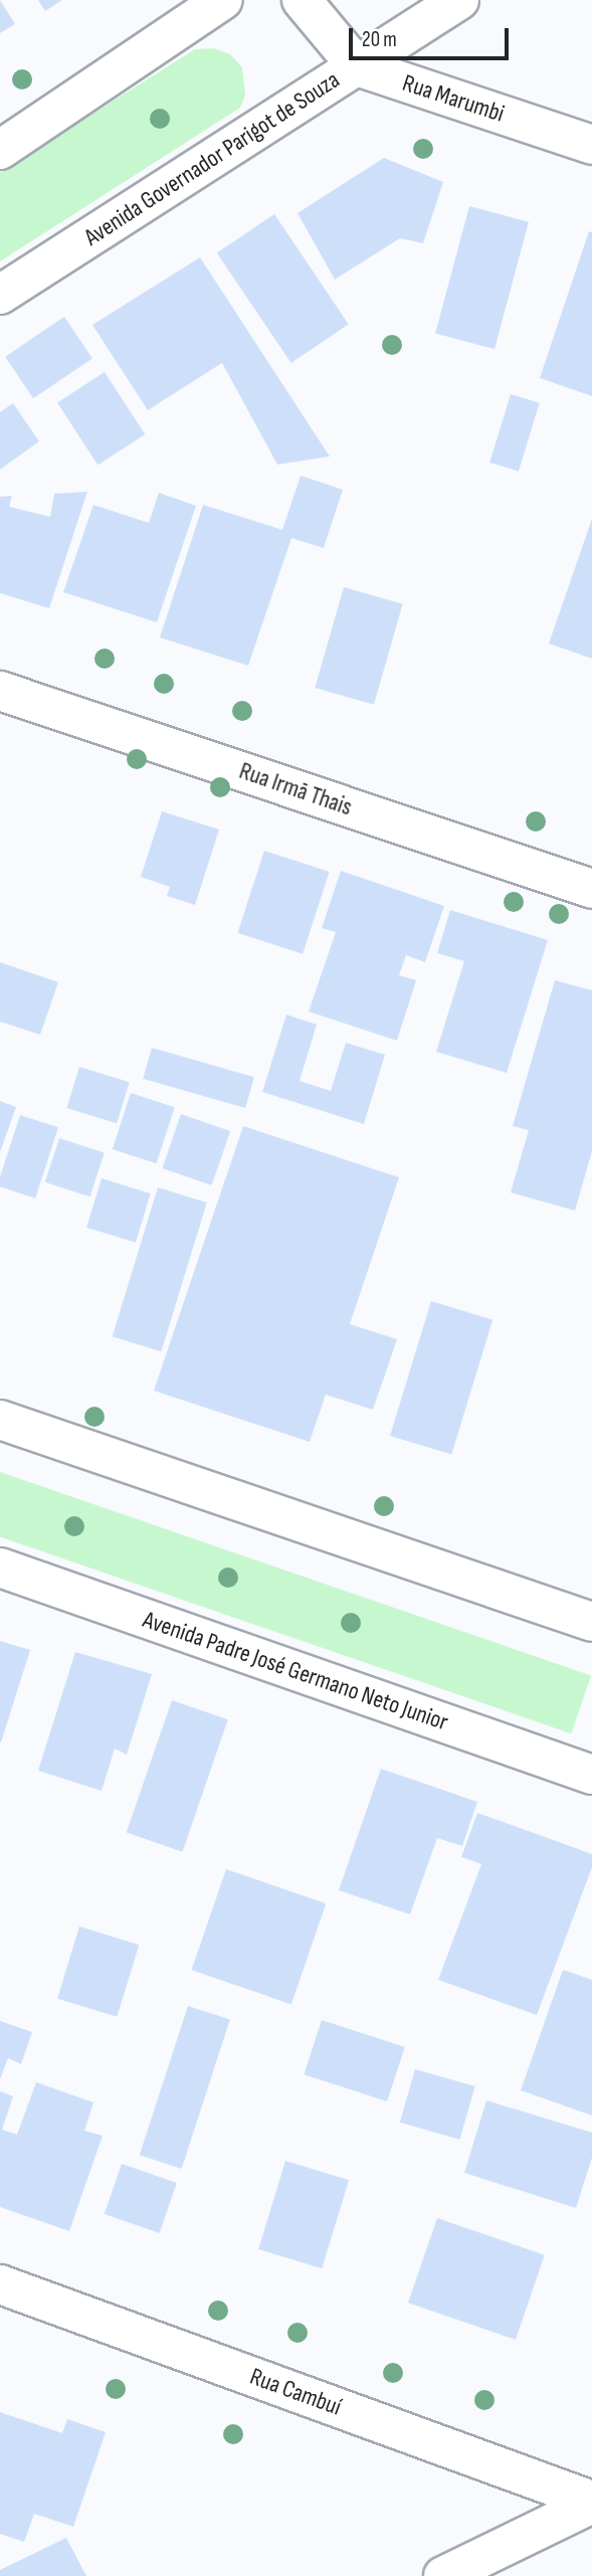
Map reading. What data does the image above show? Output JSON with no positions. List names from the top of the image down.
{
  "streets": {
    "street": [
      "Rua Marumbi",
      "Avenida Governador Parigot de Souza",
      "Rua Irmã Thais",
      "Avenida Padre José Germano Neto Junior",
      "Rua Cambuí"
    ]
  },
  "crossings": [
    ["Rua Marumbi", "Avenida Governador Parigot de Souza"]
  ],
  "scale_bar": "20 m"
}
